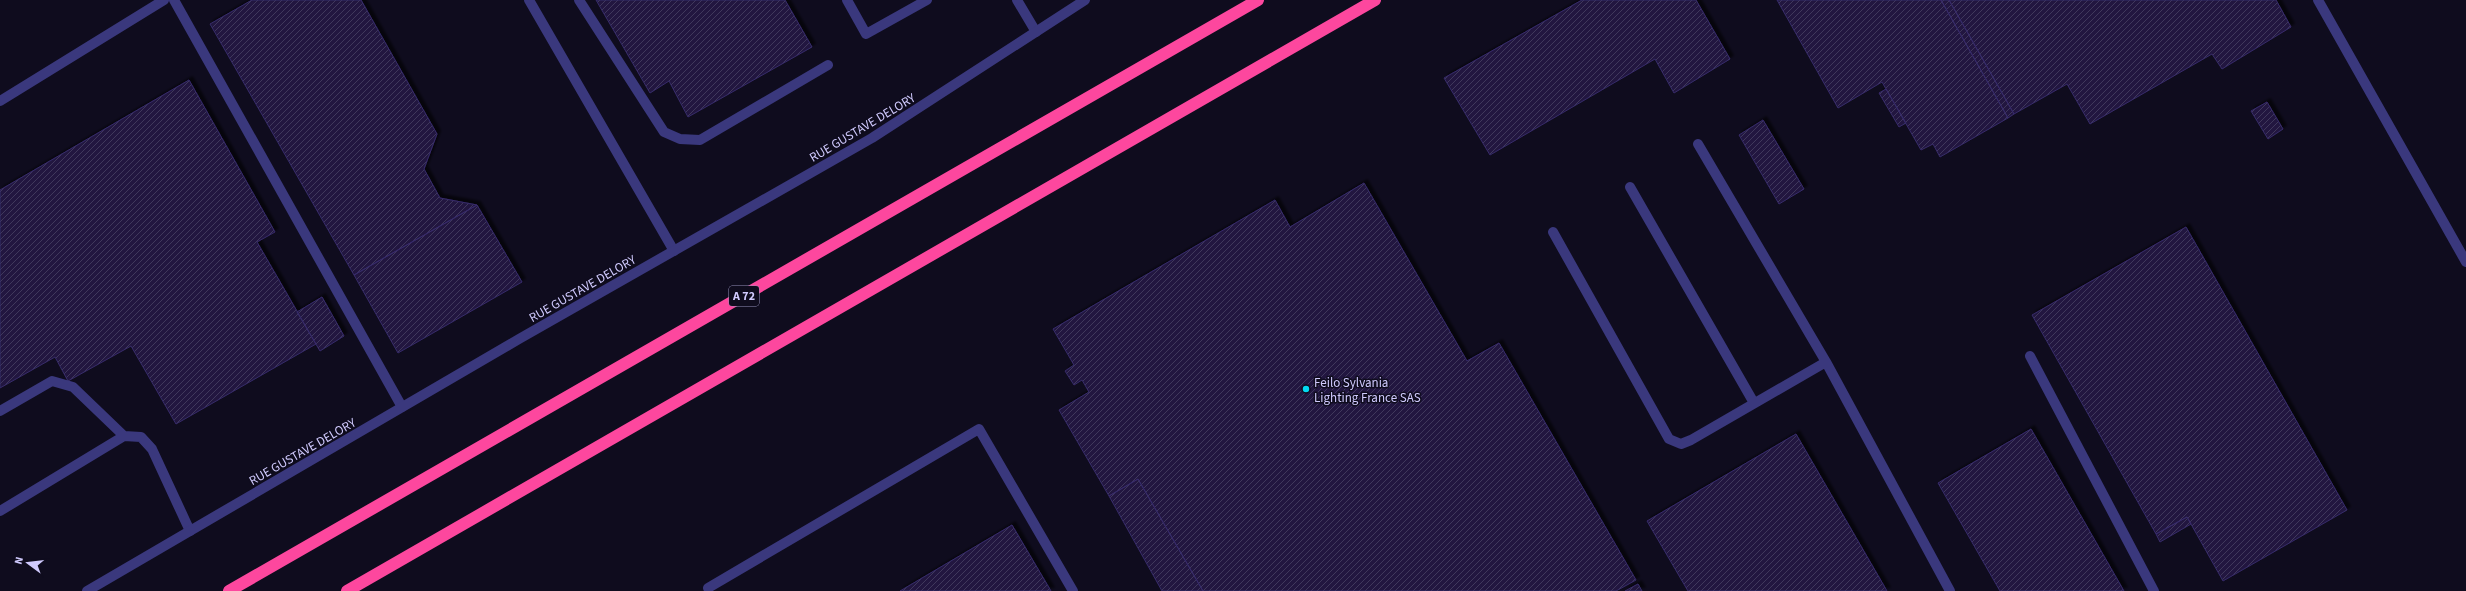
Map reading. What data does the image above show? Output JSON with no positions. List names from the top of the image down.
{
  "streets": {
    "highway": ["A 72"],
    "street": ["RUE GUSTAVE DELORY"]
  },
  "places": ["Feilo Sylvania Lighting France SAS"],
  "north": "left"
}
